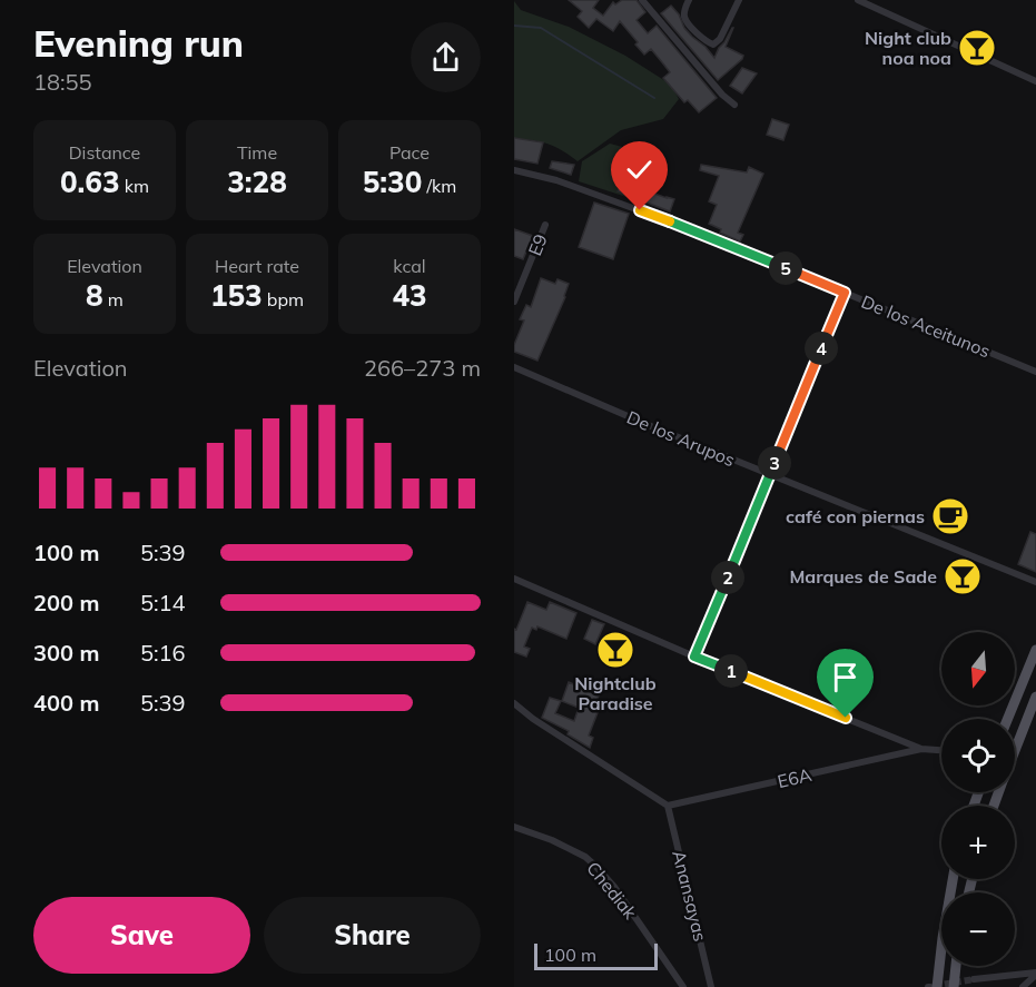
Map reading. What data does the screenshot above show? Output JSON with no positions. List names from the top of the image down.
{
  "streets": {
    "street": [
      "E9",
      "De los Aceitunos",
      "De los Arupos",
      "E6A",
      "Chediak",
      "Anansayas"
    ]
  },
  "crossings": [
    ["E6A", "Anansayas"]
  ],
  "places": {
    "bar": ["Night club noa noa", "Marques de Sade", "Nightclub Paradise"],
    "cafe": ["café con piernas"]
  },
  "scale_bar": "100 m",
  "north": "bottom",
  "page": {
    "heading": ["Evening run", "18:55"],
    "stats": [
      ["Distance", "0.63 km"],
      ["Time", "3:28"],
      ["Pace", "5:30 /km"],
      ["Elevation", "8 m"],
      ["Heart rate", "153 bpm"],
      ["kcal", "43"]
    ],
    "pins": [
      "5",
      "4",
      "3",
      "2",
      "1"
    ],
    "chart": ["Elevation", "266–273 m"],
    "list": [
      {
        "name": "100 m",
        "note": "5:39"
      },
      {
        "name": "200 m",
        "note": "5:14"
      },
      {
        "name": "300 m",
        "note": "5:16"
      },
      {
        "name": "400 m",
        "note": "5:39"
      }
    ],
    "map_buttons": ["+", "−"],
    "buttons": ["Save", "Share"],
    "scale": "100 m"
  }
}
